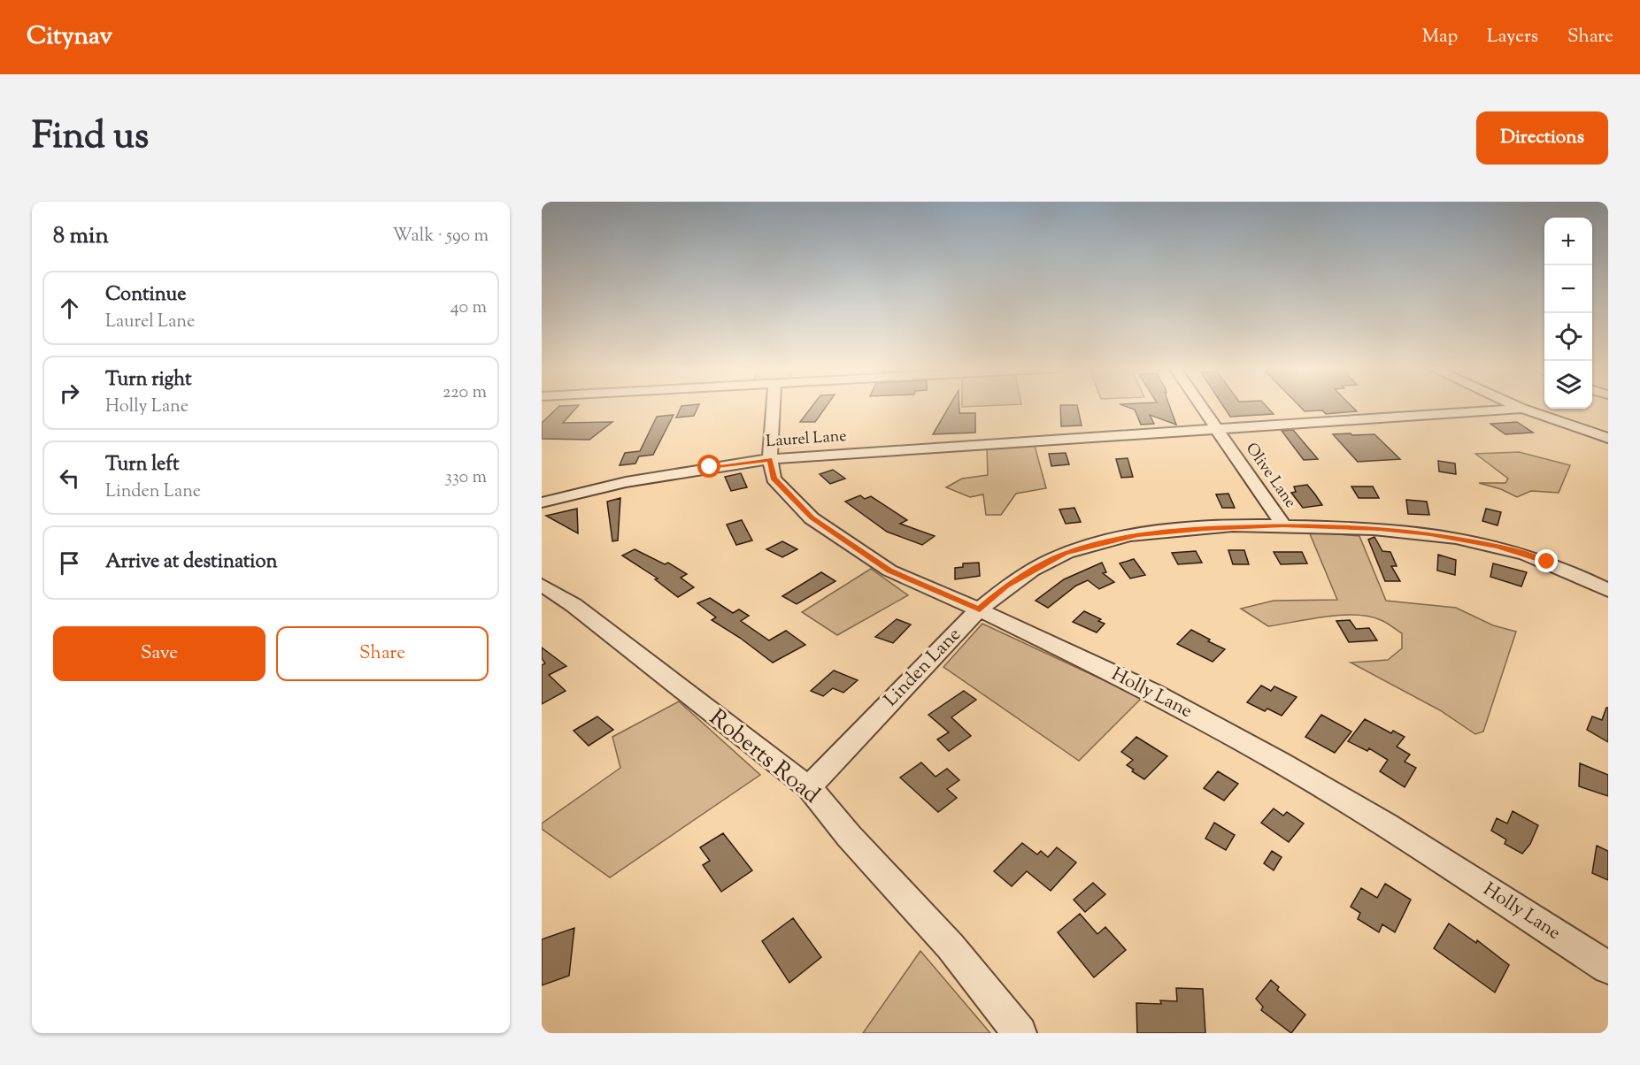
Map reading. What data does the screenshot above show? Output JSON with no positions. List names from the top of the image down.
{
  "streets": {
    "street": [
      "Laurel Lane",
      "Olive Lane",
      "Linden Lane",
      "Holly Lane",
      "Roberts Road"
    ]
  },
  "crossings": [
    ["Laurel Lane", "Olive Lane"],
    ["Laurel Lane", "Holly Lane"],
    ["Olive Lane", "Linden Lane"],
    ["Linden Lane", "Holly Lane"],
    ["Linden Lane", "Roberts Road"]
  ],
  "page": {
    "header": "Citynav",
    "nav": ["Map", "Layers", "Share"],
    "title": "Find us",
    "buttons": [
      "Directions",
      ["Save", "Share"]
    ],
    "heading": ["8 min", "Walk · 590 m"],
    "map_buttons": ["+", "−"],
    "list": [
      ["Continue", "Laurel Lane", "40 m"],
      ["Turn right", "Holly Lane", "220 m"],
      ["Turn left", "Linden Lane", "330 m"],
      "Arrive at destination"
    ]
  }
}
